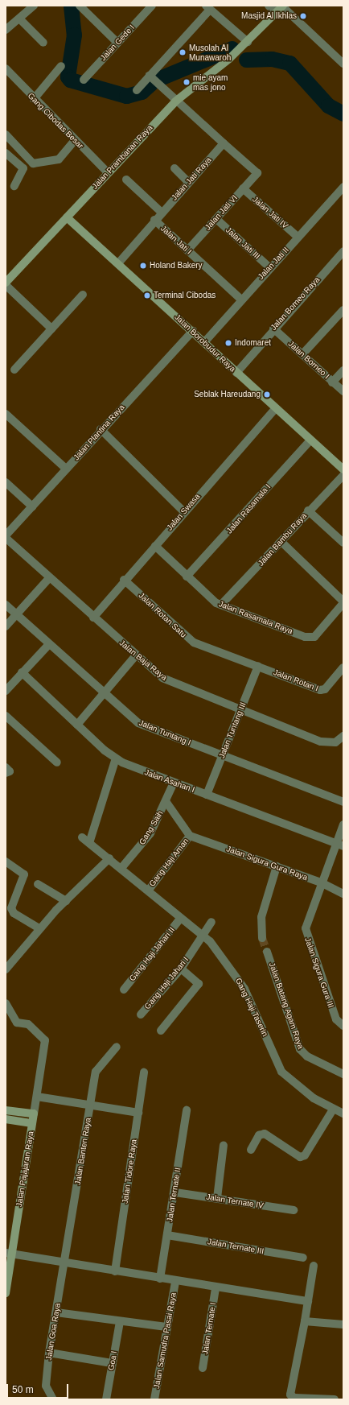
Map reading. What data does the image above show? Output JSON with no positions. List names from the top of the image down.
{
  "streets": {
    "street": [
      "Jalan Gede I",
      "Gang Cibodas Besar",
      "Jalan Prambanan Raya",
      "Jalan Jati Raya",
      "Jalan Jati VI",
      "Jalan Jati IV",
      "Jalan Jati I",
      "Jalan Jati III",
      "Jalan Jati II",
      "Jalan Borneo Raya",
      "Jalan Borobudur Raya",
      "Jalan Borneo I",
      "Jalan Plantina Raya",
      "Jalan Rasamala I",
      "Jalan Swasa",
      "Jalan Bambu Raya",
      "Jalan Rotan Satu",
      "Jalan Rasamala Raya",
      "Jalan Baja Raya",
      "Jalan Rotan I",
      "Jalan Tuntang III",
      "Jalan Tuntang I",
      "Jalan Asahan I",
      "Gang Saih",
      "Gang Haji Aman",
      "Jalan Sigura Gura Raya",
      "Gang Haji Jahari II",
      "Jalan Sigura Gura III",
      "Gang Haji Jahari I",
      "Jalan Batang Agam Raya",
      "Gang Haji Taserin",
      "Jalan Banten Raya",
      "Jalan Pajajaran Raya",
      "Jalan Tidore Raya",
      "Jalan Ternate II",
      "Jalan Ternate IV",
      "Jalan Ternate III",
      "Jalan Ternate I",
      "Jalan Goa Raya",
      "Jalan Samudra Pasai Raya",
      "Goa I"
    ]
  },
  "crossings": [
    ["Gang Cibodas Besar", "Jalan Prambanan Raya"],
    ["Jalan Prambanan Raya", "Jalan Borobudur Raya"],
    ["Jalan Jati Raya", "Jalan Jati VI"],
    ["Jalan Jati Raya", "Jalan Jati I"],
    ["Jalan Jati Raya", "Jalan Borobudur Raya"],
    ["Jalan Jati VI", "Jalan Jati IV"],
    ["Jalan Jati VI", "Jalan Jati I"],
    ["Jalan Jati VI", "Jalan Jati III"],
    ["Jalan Jati IV", "Jalan Jati II"],
    ["Jalan Jati I", "Jalan Jati II"],
    ["Jalan Jati III", "Jalan Jati II"],
    ["Jalan Jati II", "Jalan Borobudur Raya"],
    ["Jalan Borneo Raya", "Jalan Borobudur Raya"],
    ["Jalan Borneo Raya", "Jalan Borneo I"],
    ["Jalan Borobudur Raya", "Jalan Plantina Raya"],
    ["Jalan Borobudur Raya", "Jalan Rasamala I"],
    ["Jalan Borobudur Raya", "Jalan Swasa"],
    ["Jalan Rasamala I", "Jalan Rasamala Raya"],
    ["Jalan Swasa", "Jalan Rotan Satu"],
    ["Jalan Swasa", "Jalan Rasamala Raya"],
    ["Jalan Swasa", "Jalan Baja Raya"],
    ["Jalan Bambu Raya", "Jalan Rasamala Raya"],
    ["Jalan Rotan Satu", "Jalan Rotan I"],
    ["Jalan Rotan Satu", "Jalan Tuntang III"],
    ["Jalan Baja Raya", "Jalan Tuntang III"],
    ["Jalan Rotan I", "Jalan Tuntang III"],
    ["Jalan Tuntang III", "Jalan Tuntang I"],
    ["Jalan Tuntang III", "Jalan Asahan I"],
    ["Jalan Asahan I", "Gang Saih"],
    ["Jalan Asahan I", "Jalan Sigura Gura III"],
    ["Gang Saih", "Gang Haji Taserin"],
    ["Gang Haji Aman", "Jalan Sigura Gura Raya"],
    ["Gang Haji Aman", "Gang Haji Taserin"],
    ["Jalan Sigura Gura Raya", "Jalan Sigura Gura III"],
    ["Gang Haji Jahari II", "Gang Haji Taserin"],
    ["Gang Haji Jahari I", "Gang Haji Taserin"],
    ["Jalan Banten Raya", "Jalan Goa Raya"],
    ["Jalan Ternate II", "Jalan Ternate IV"],
    ["Jalan Ternate II", "Jalan Ternate III"]
  ],
  "places": [
    "Masjid Al Ikhlas",
    "Musolah Al Munawaroh",
    "mie ayam mas jono",
    "Holand Bakery",
    "Terminal Cibodas",
    "Indomaret",
    "Seblak Hareudang"
  ],
  "scale_bar": "50 m"
}
